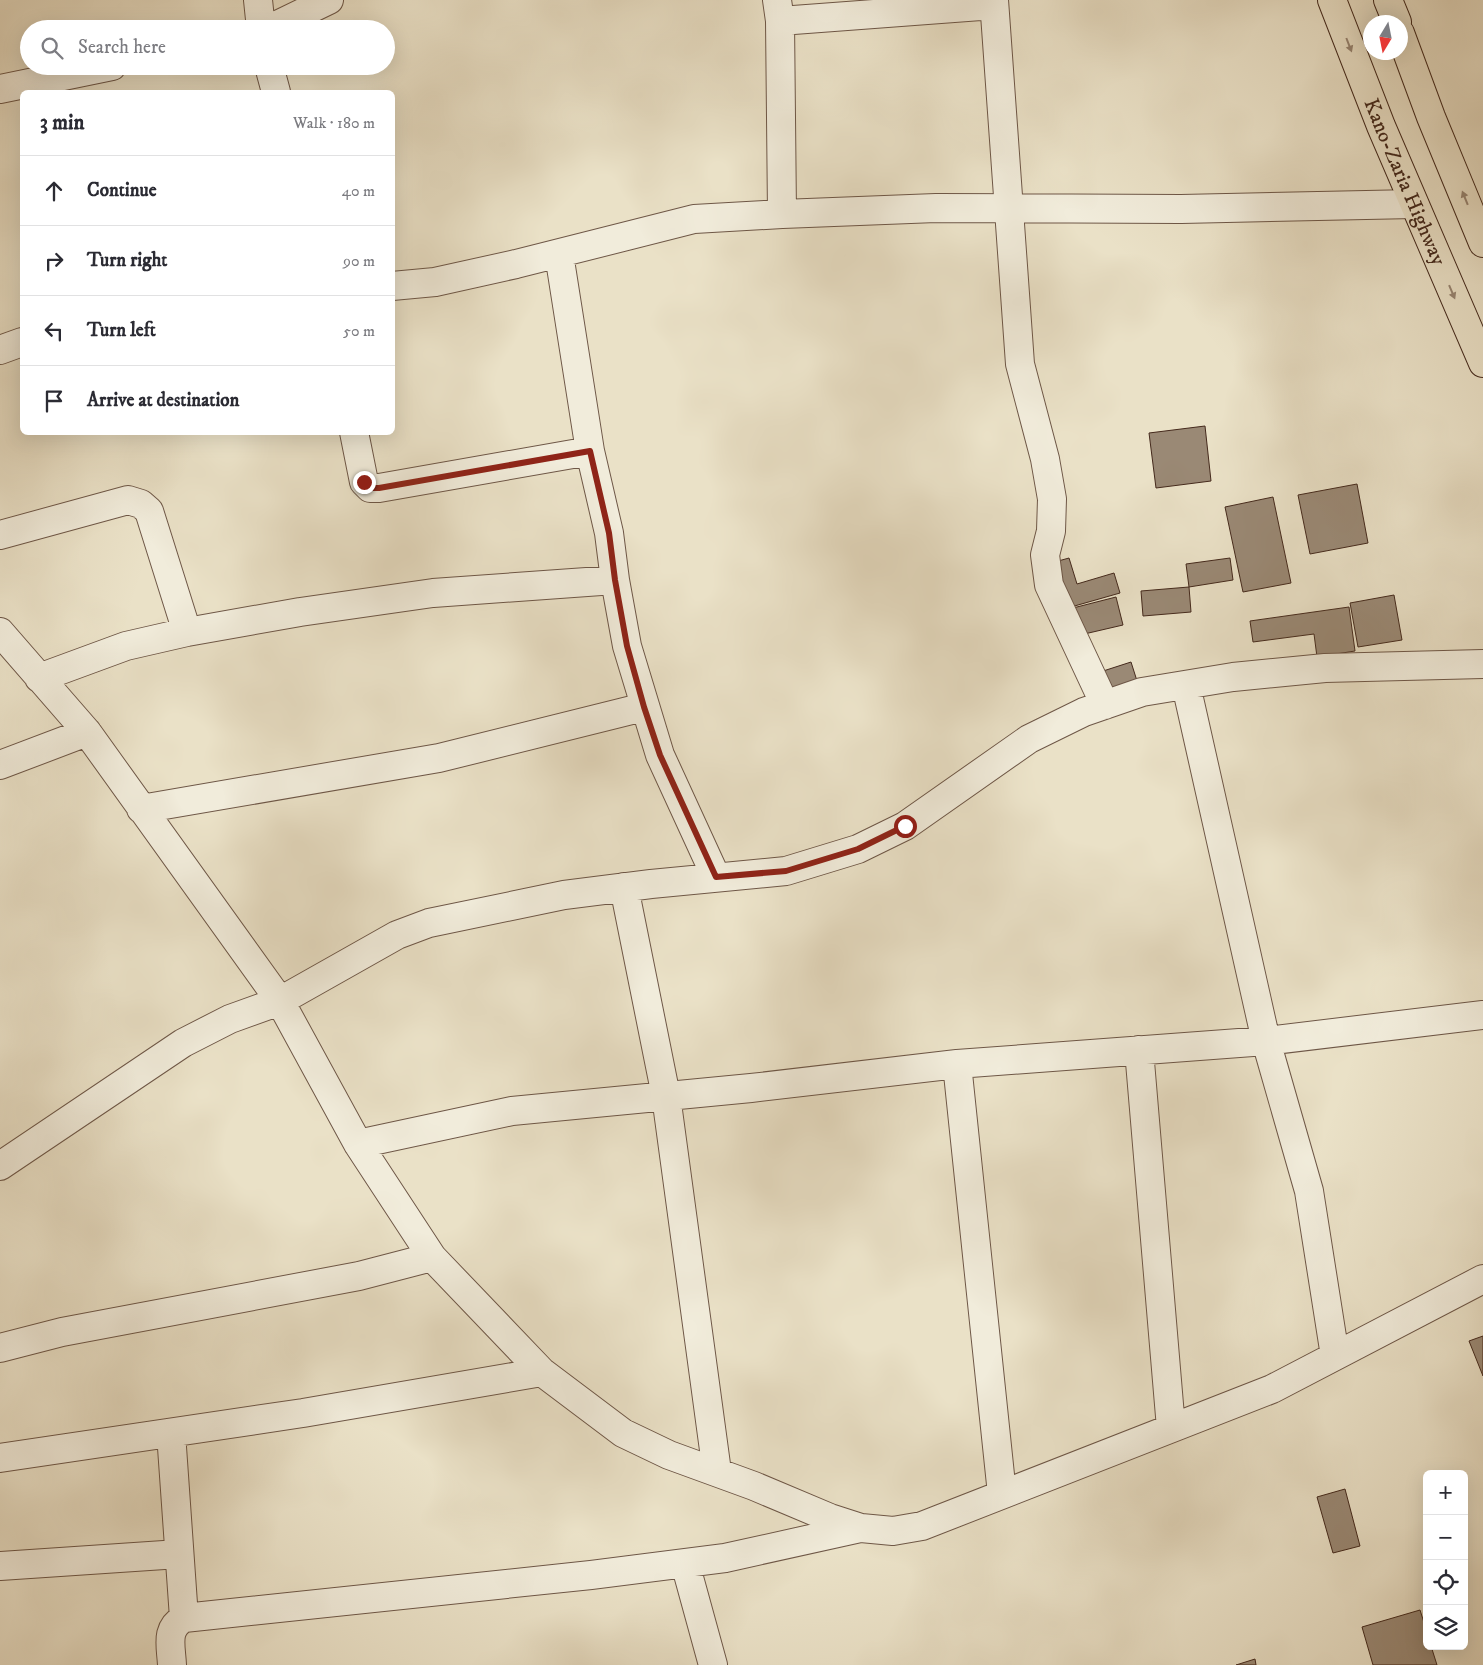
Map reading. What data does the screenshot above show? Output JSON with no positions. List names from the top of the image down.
{
  "streets": {
    "highway": ["Kano-Zaria Highway"]
  },
  "north": "bottom",
  "page": {
    "search": "Search here",
    "heading": ["3 min", "Walk · 180 m"],
    "list": [
      ["Continue", "40 m"],
      ["Turn right", "90 m"],
      ["Turn left", "50 m"],
      "Arrive at destination"
    ],
    "map_buttons": ["+", "−"]
  }
}
